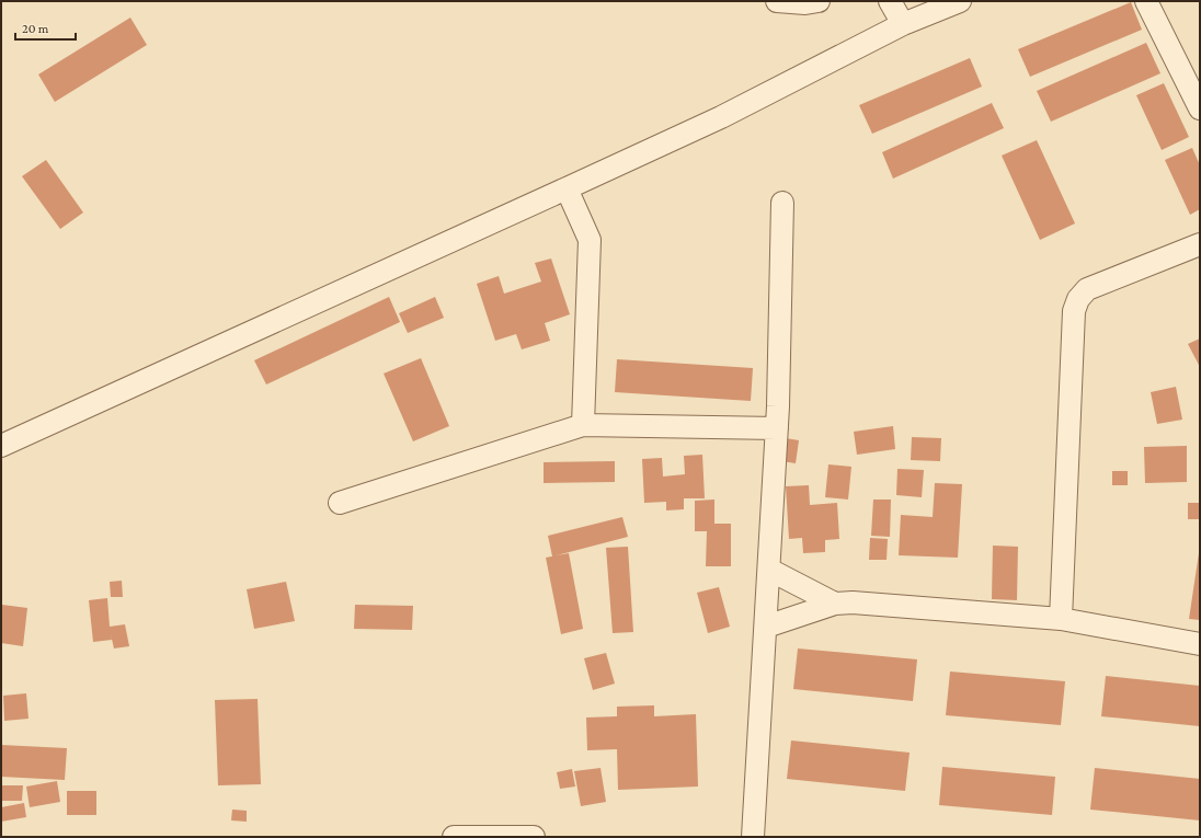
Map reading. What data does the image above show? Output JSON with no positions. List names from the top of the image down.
{
  "scale_bar": "20 m"
}
